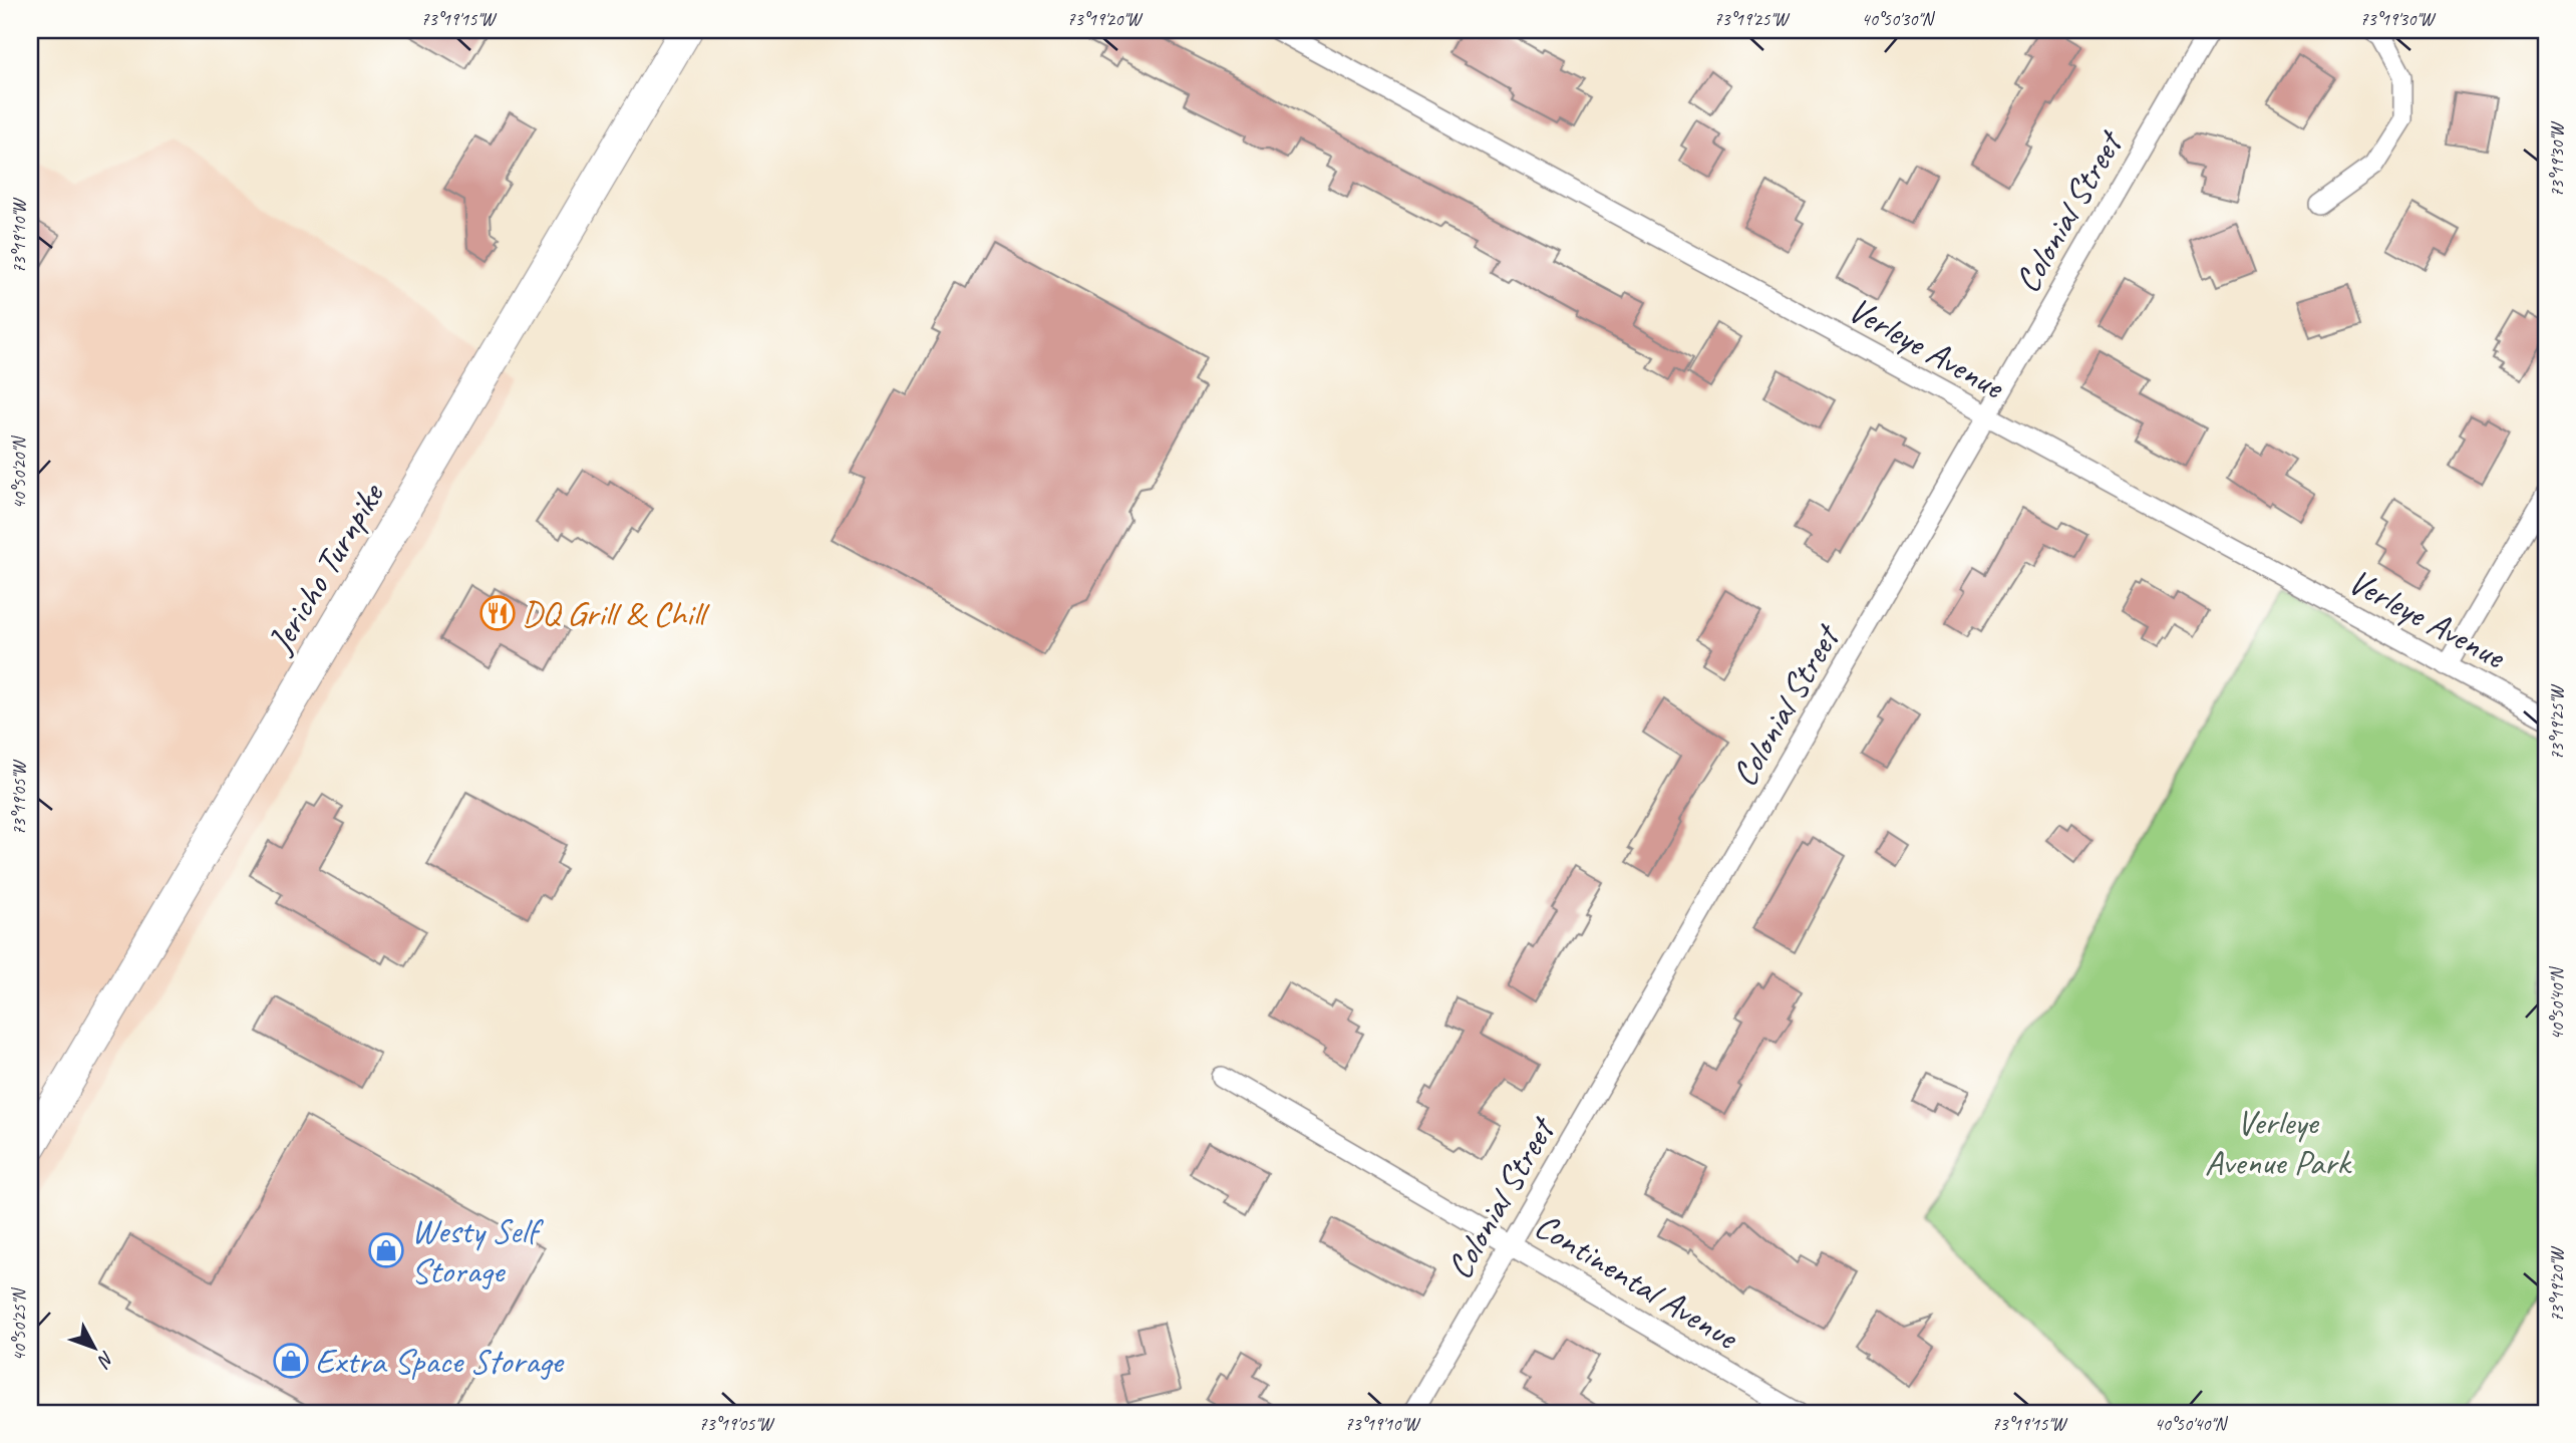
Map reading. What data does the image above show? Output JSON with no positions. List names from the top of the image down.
{
  "streets": {
    "main road": ["Jericho Turnpike"],
    "street": ["Colonial Street", "Verleye Avenue", "Continental Avenue"]
  },
  "crossings": [
    ["Colonial Street", "Verleye Avenue"],
    ["Colonial Street", "Continental Avenue"]
  ],
  "parks": ["Verleye Avenue Park"],
  "places": {
    "restaurant": ["DQ Grill & Chill"],
    "shop": ["Westy Self Storage", "Extra Space Storage"]
  },
  "north": "bottom right",
  "coordinates": [
    "73°19'15\"W",
    "73°19'20\"W",
    "73°19'25\"W",
    "40°50'30\"N",
    "73°19'30\"W",
    "73°19'10\"W",
    "40°50'20\"N",
    "73°19'05\"W",
    "40°50'40\"N",
    "40°50'25\"N"
  ]
}
